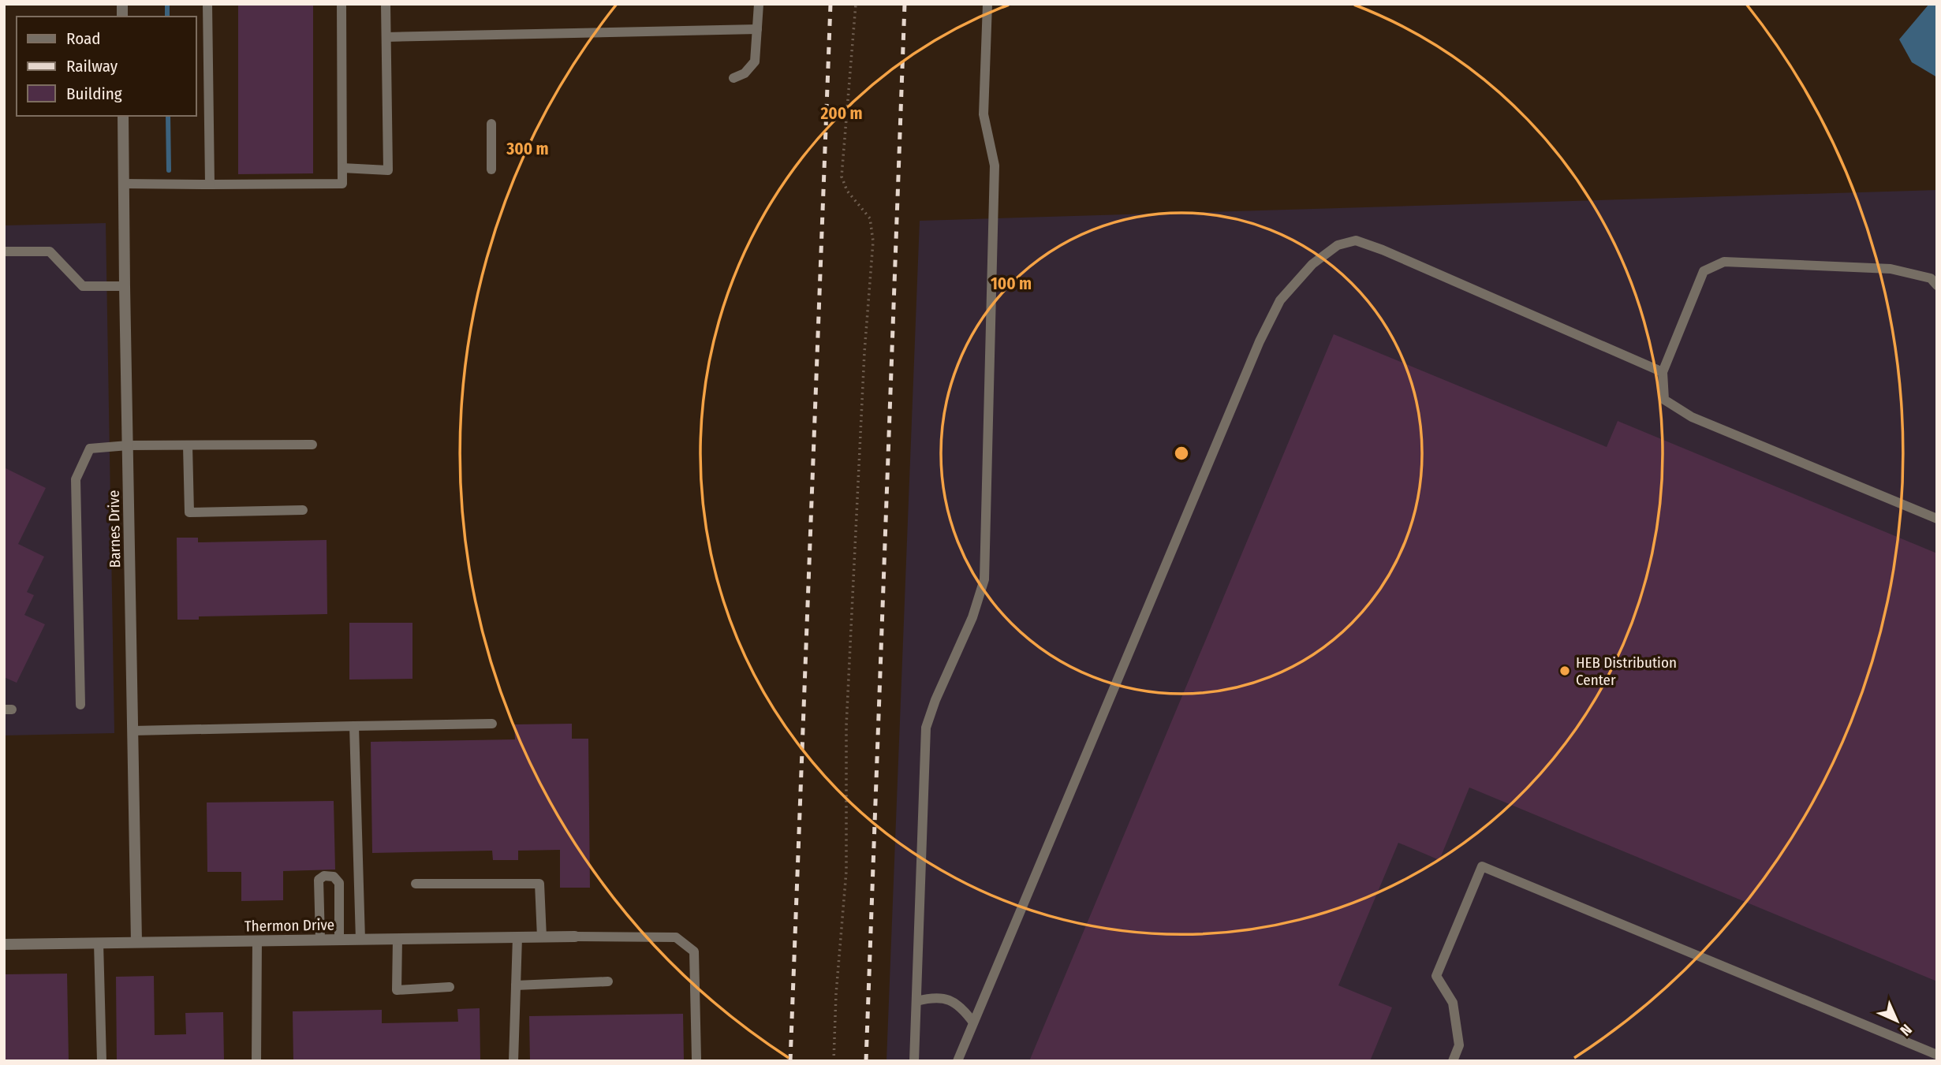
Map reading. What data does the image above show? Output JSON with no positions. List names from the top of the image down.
{
  "streets": {
    "street": ["Barnes Drive", "Thermon Drive"]
  },
  "crossings": [
    ["Barnes Drive", "Thermon Drive"]
  ],
  "places": ["HEB Distribution Center"],
  "legend": ["Road", "Railway", "Building"],
  "north": "bottom right",
  "rings": ["200 m", "300 m", "100 m"]
}
